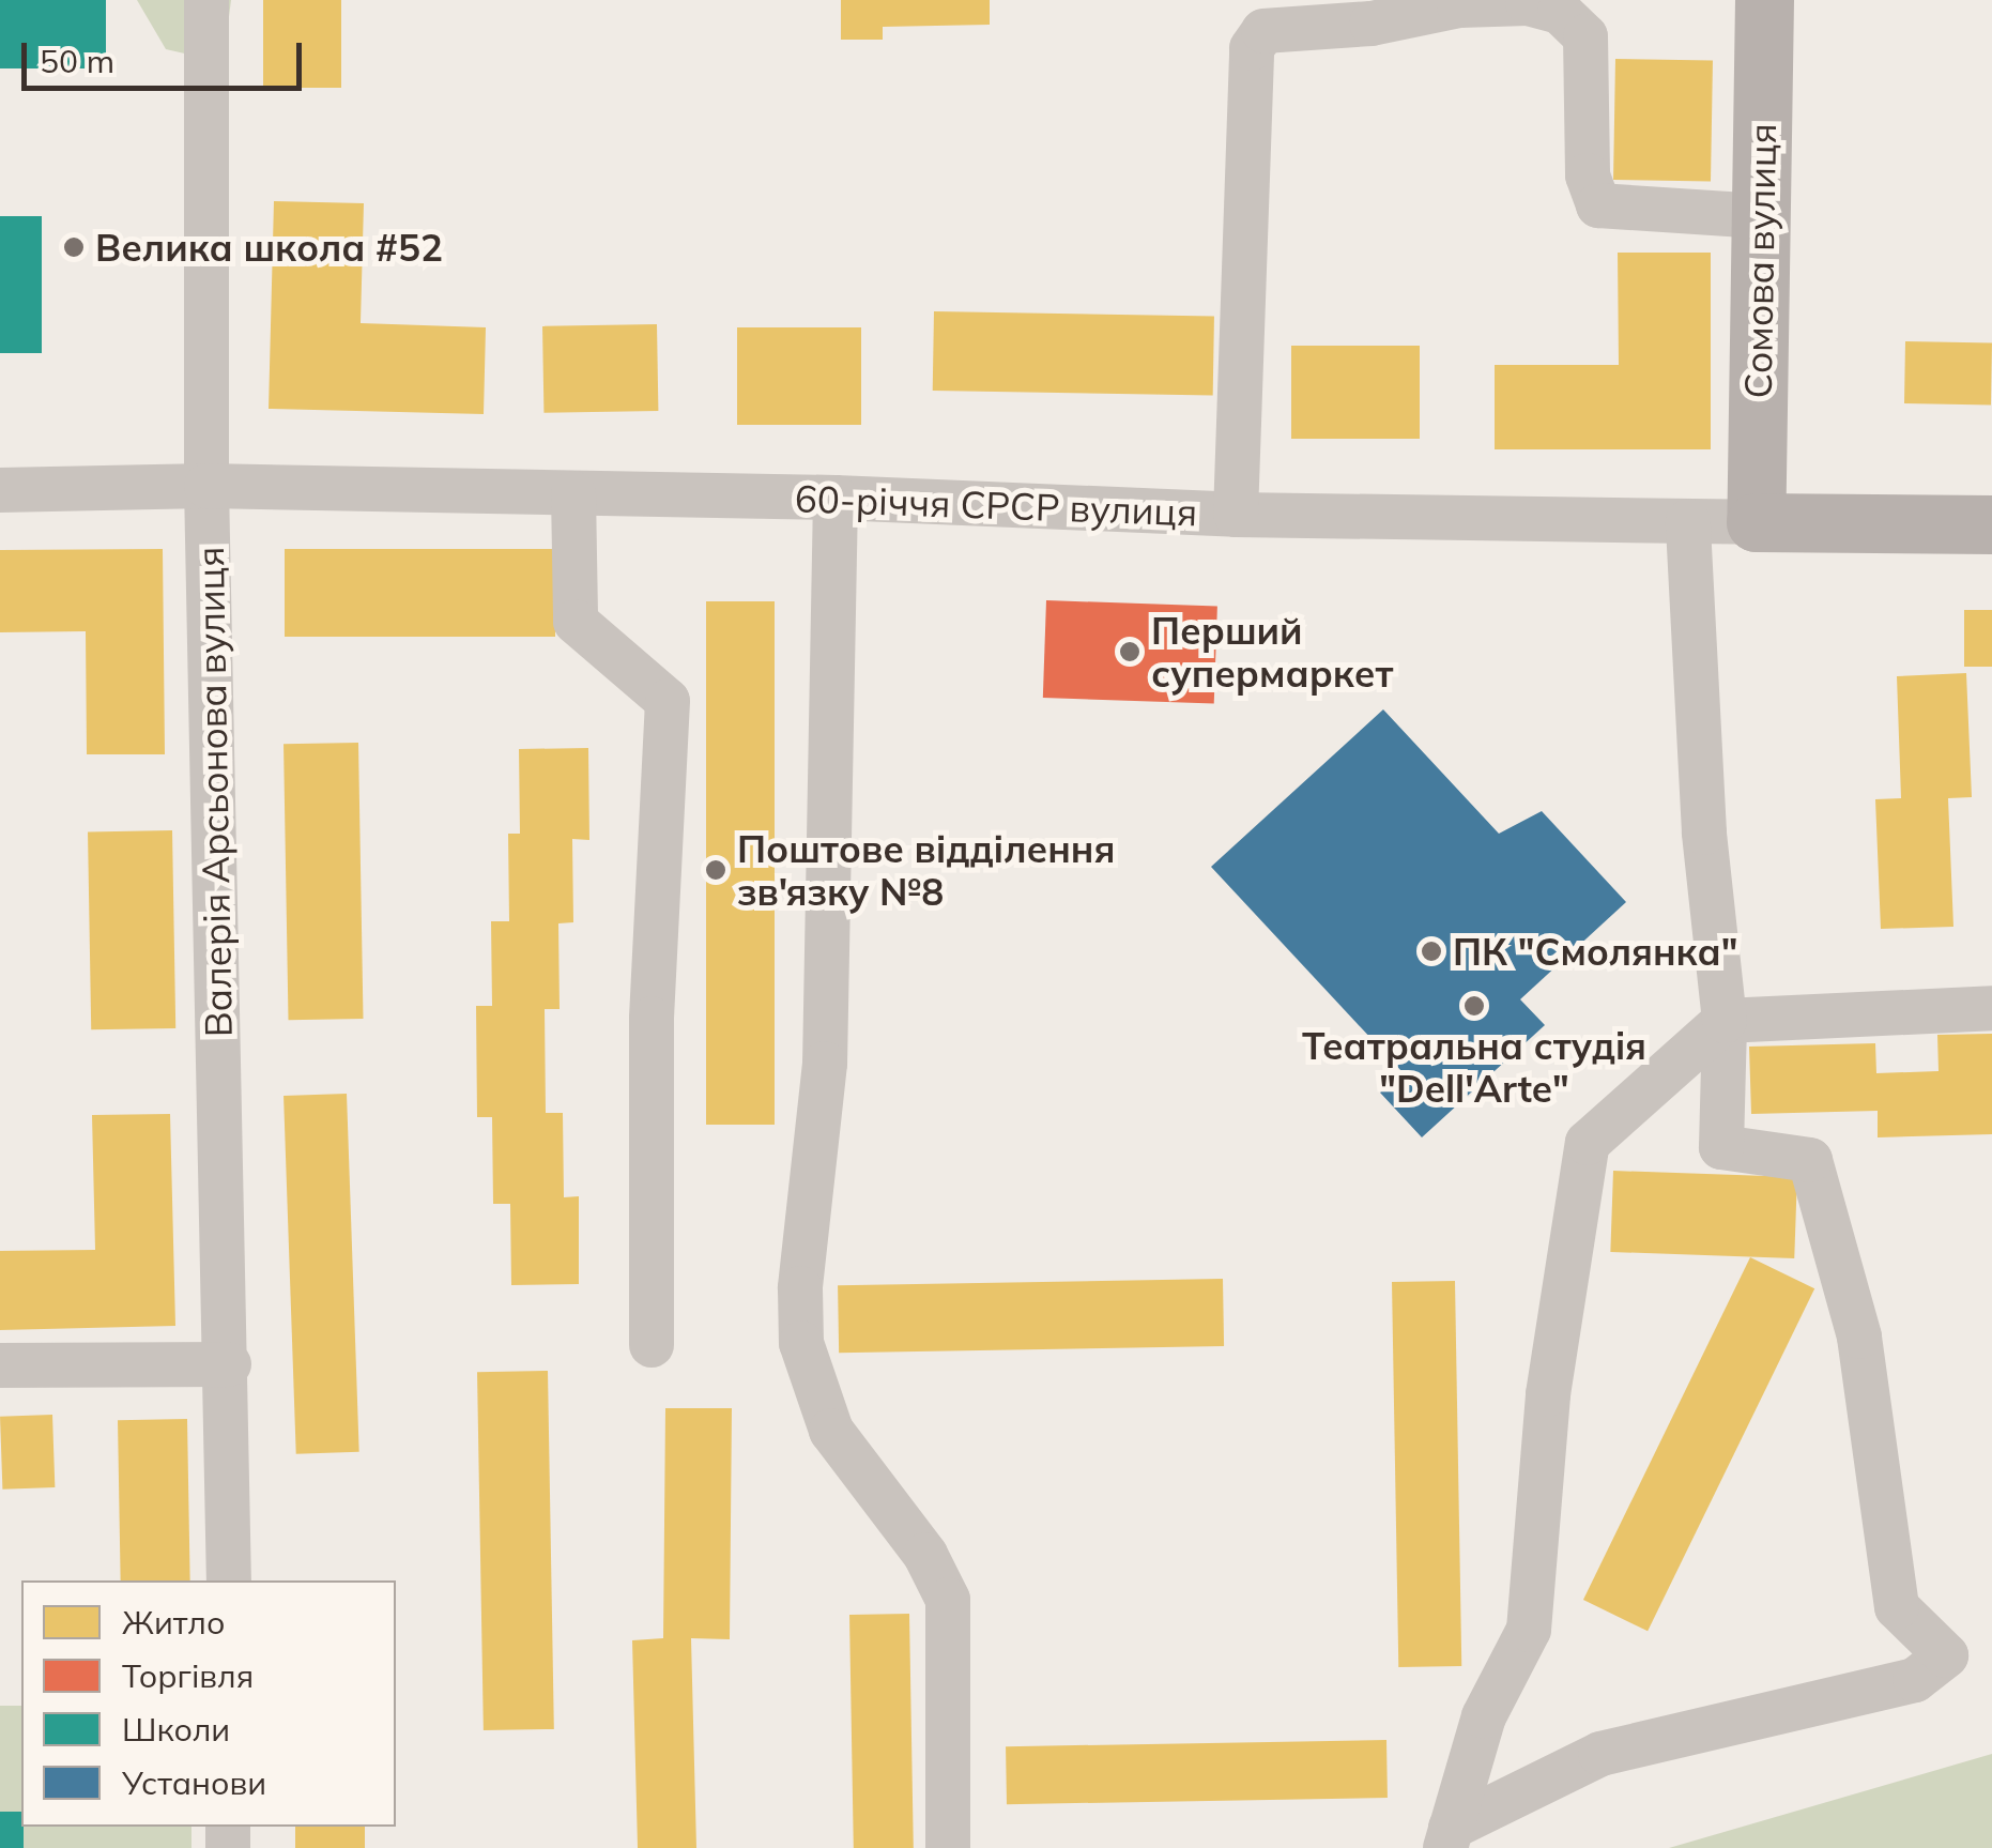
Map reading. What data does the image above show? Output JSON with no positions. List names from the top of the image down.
{
  "streets": {
    "main road": ["Сомова вулиця", "60-річчя СРСР вулиця"],
    "street": ["Валерія Арсьонова вулиця"]
  },
  "crossings": [
    ["Сомова вулиця", "60-річчя СРСР вулиця"],
    ["60-річчя СРСР вулиця", "Валерія Арсьонова вулиця"]
  ],
  "places": [
    "Велика школа #52",
    "Перший супермаркет",
    "Поштове відділення зв'язку №8",
    "ПК \"Смолянка\"",
    "Театральна студiя \"Dell'Arte\""
  ],
  "legend": [
    "Житло",
    "Торгівля",
    "Школи",
    "Установи"
  ],
  "scale_bar": "50 m"
}
